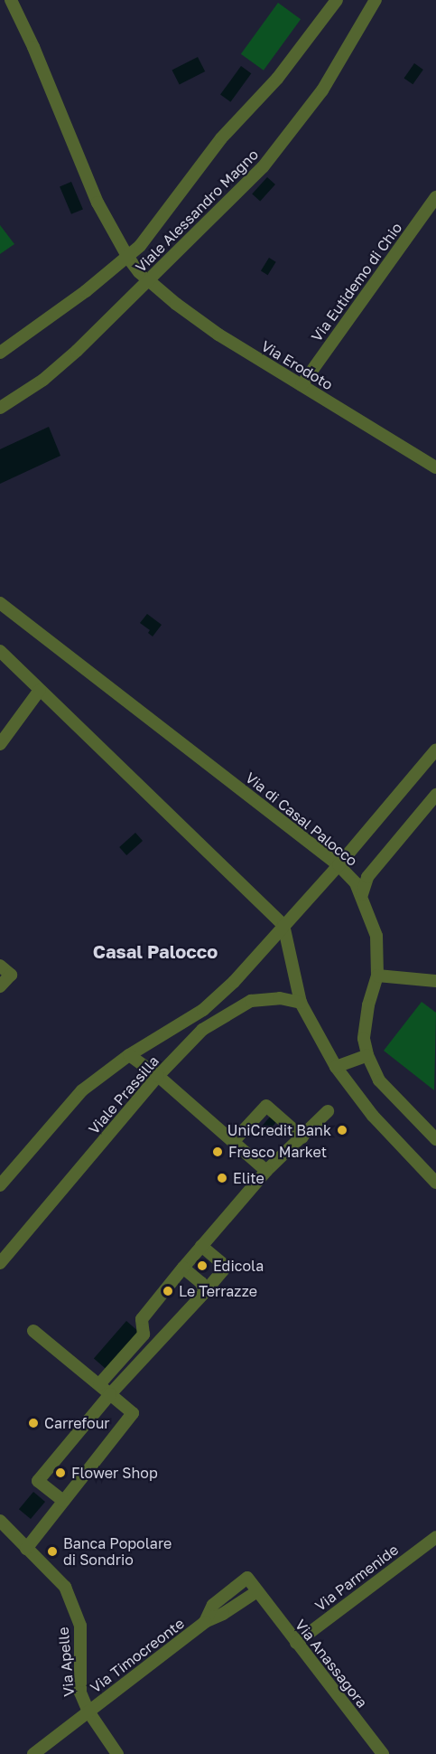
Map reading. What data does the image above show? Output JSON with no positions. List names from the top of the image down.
{
  "streets": {
    "street": [
      "Viale Alessandro Magno",
      "Via Eutidemo di Chio",
      "Via Erodoto",
      "Via di Casal Palocco",
      "Viale Prassilla",
      "Via Parmenide",
      "Via Timocreonte",
      "Via Apelle",
      "Via Anassagora"
    ]
  },
  "crossings": [
    ["Viale Alessandro Magno", "Via Erodoto"],
    ["Via Eutidemo di Chio", "Via Erodoto"],
    ["Via Parmenide", "Via Anassagora"],
    ["Via Timocreonte", "Via Apelle"],
    ["Via Timocreonte", "Via Anassagora"]
  ],
  "districts": ["Casal Palocco"],
  "places": [
    "UniCredit Bank",
    "Fresco Market",
    "Elite",
    "Edicola",
    "Le Terrazze",
    "Carrefour",
    "Flower Shop",
    "Banca Popolare di Sondrio"
  ]
}
